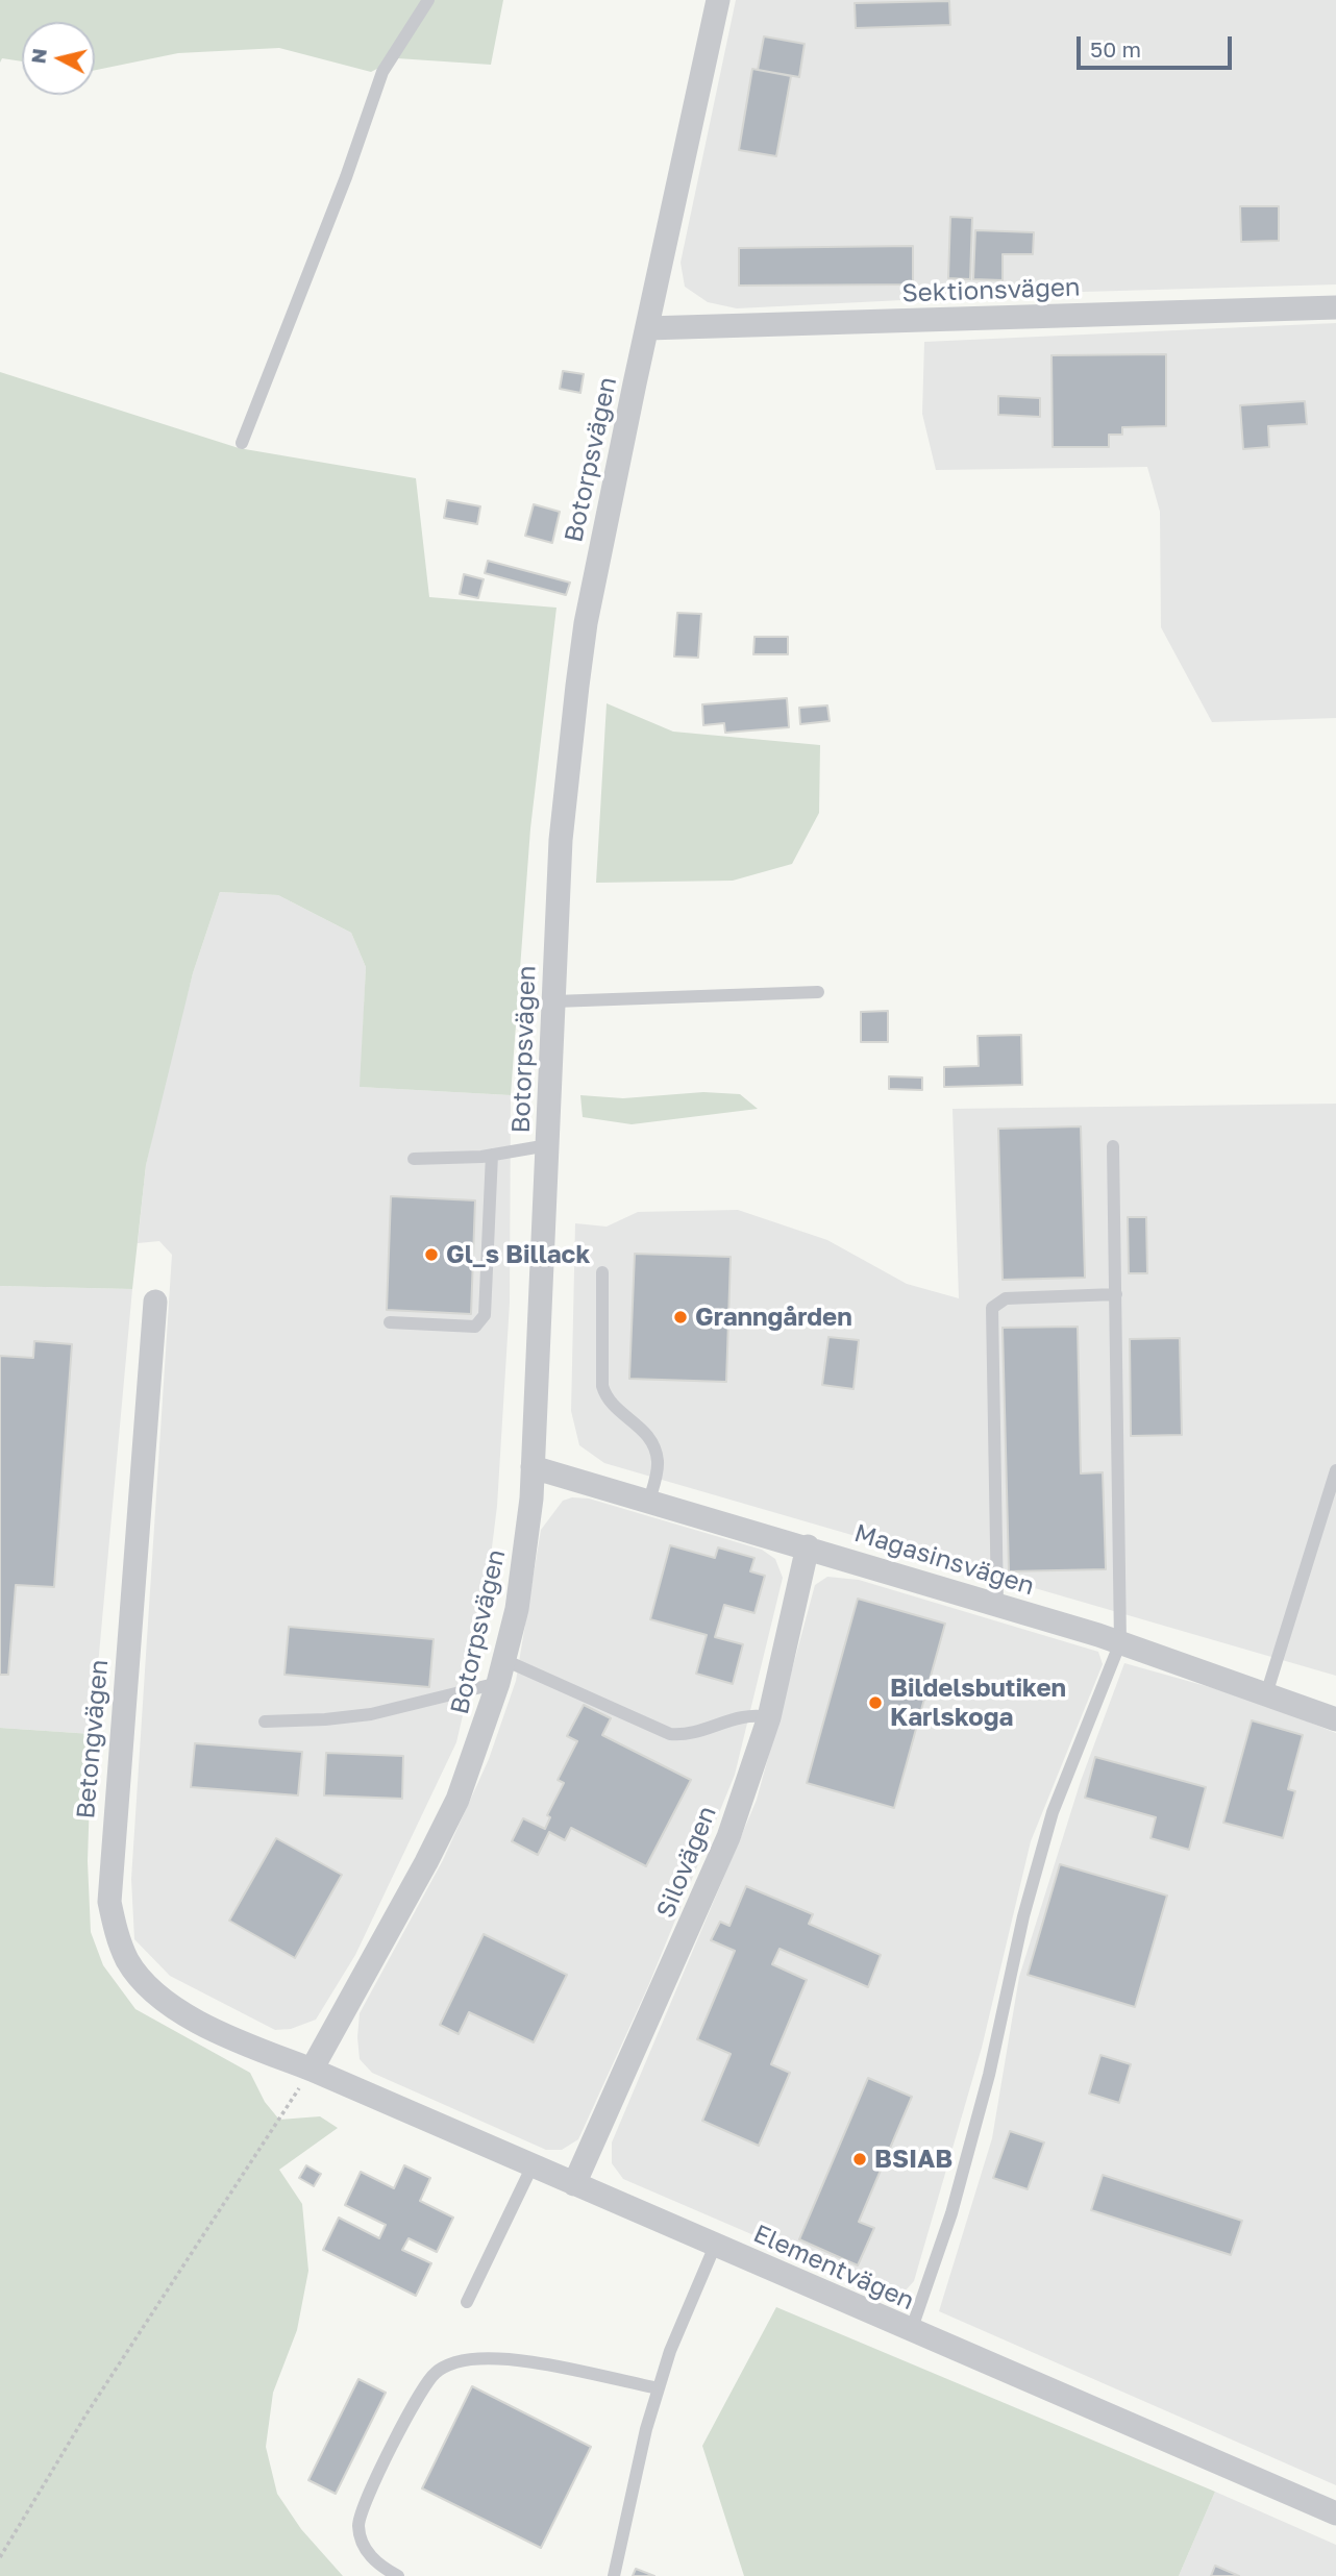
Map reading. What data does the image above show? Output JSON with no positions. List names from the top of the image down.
{
  "streets": {
    "street": [
      "Sektionsvägen",
      "Botorpsvägen",
      "Magasinsvägen",
      "Betongvägen",
      "Silovägen",
      "Elementvägen"
    ]
  },
  "crossings": [
    ["Sektionsvägen", "Botorpsvägen"],
    ["Botorpsvägen", "Magasinsvägen"],
    ["Botorpsvägen", "Betongvägen"],
    ["Botorpsvägen", "Elementvägen"],
    ["Magasinsvägen", "Silovägen"],
    ["Betongvägen", "Elementvägen"],
    ["Silovägen", "Elementvägen"]
  ],
  "places": [
    "Gl_s Billack",
    "Granngården",
    "Bildelsbutiken Karlskoga",
    "BSIAB"
  ],
  "scale_bar": "50 m",
  "north": "left"
}
